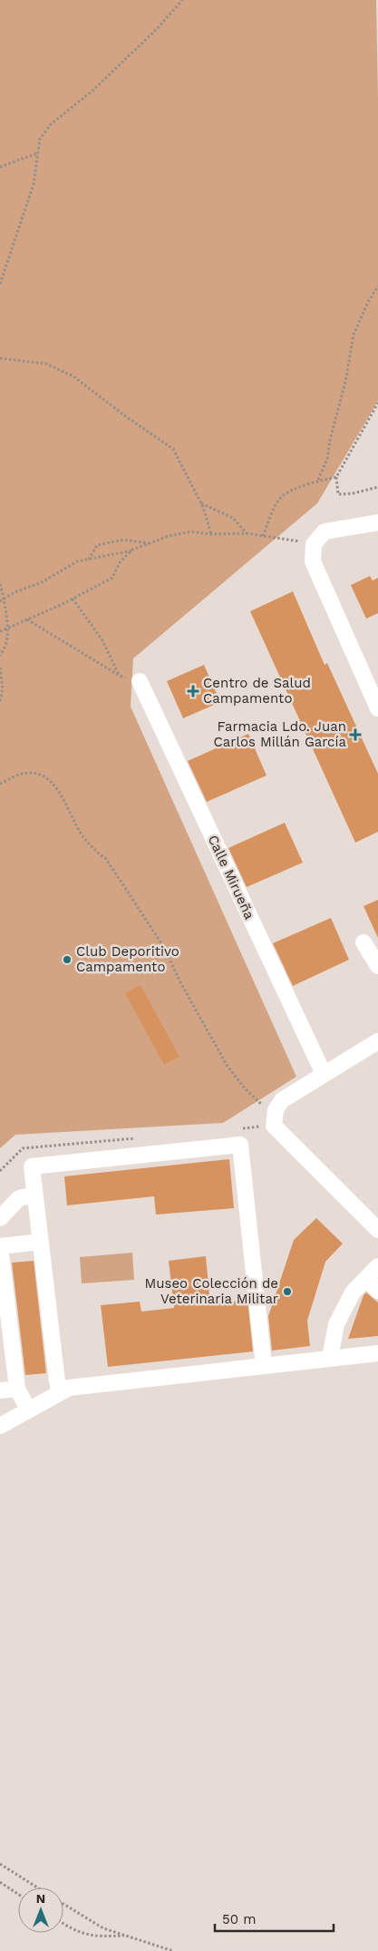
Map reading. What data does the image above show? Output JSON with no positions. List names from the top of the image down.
{
  "streets": {
    "street": ["Calle Mirueña"]
  },
  "places": {
    "health": ["Centro de Salud Campamento", "Farmacia Ldo. Juan Carlos Millán García"],
    "other": ["Club Deporitivo Campamento", "Museo Colección de Veterinaria Militar"]
  },
  "scale_bar": "50 m",
  "north": "top"
}
